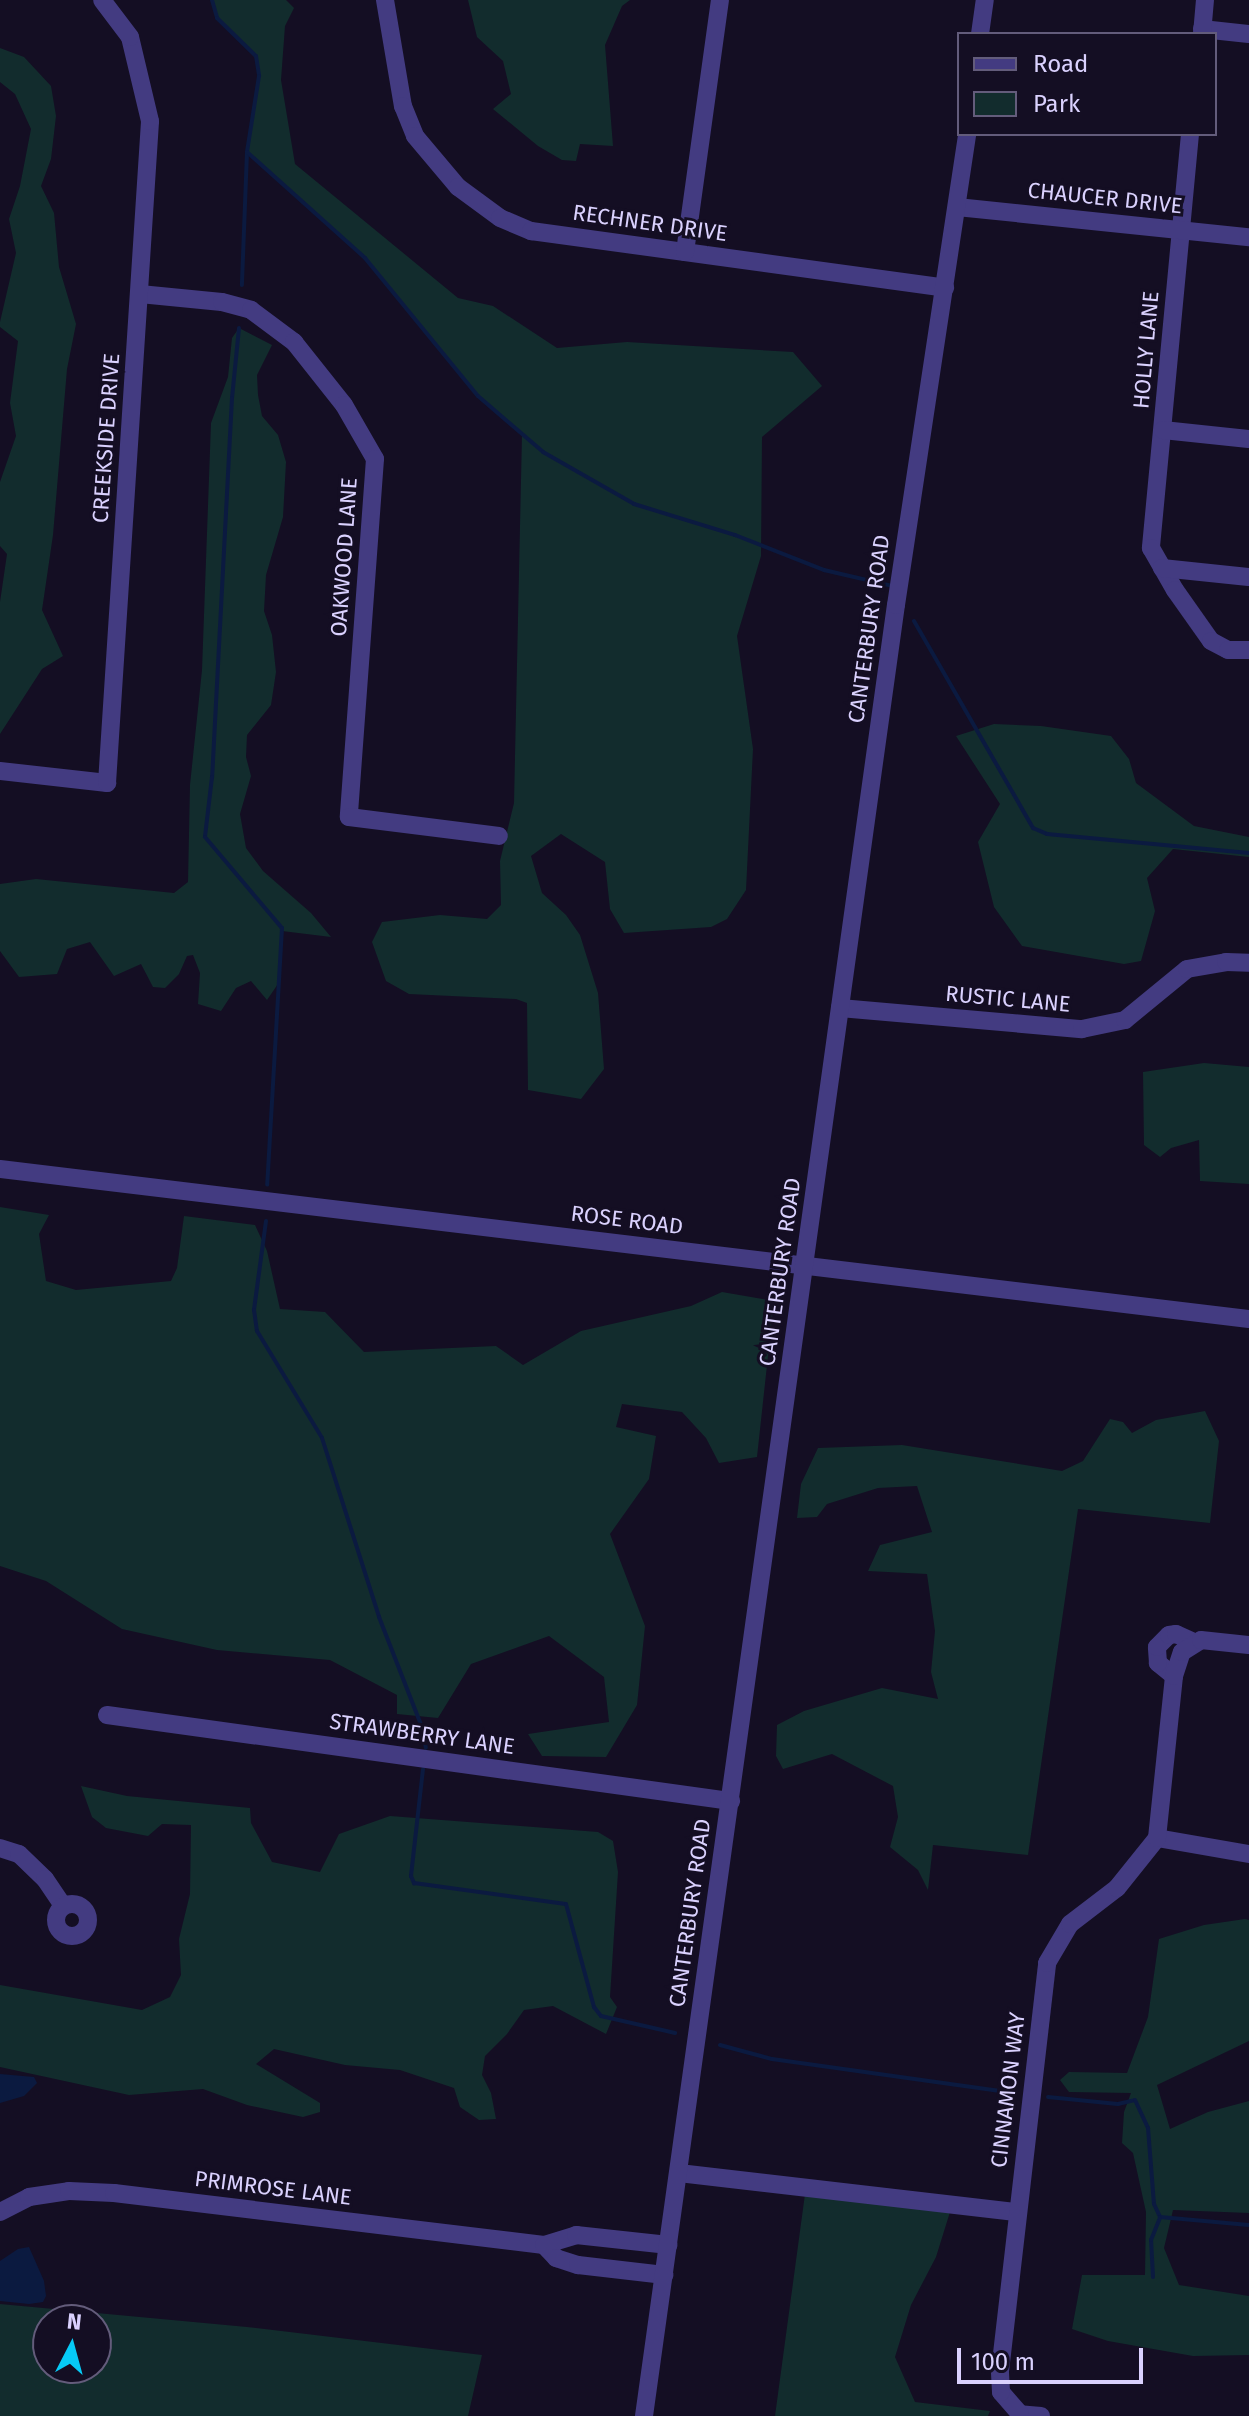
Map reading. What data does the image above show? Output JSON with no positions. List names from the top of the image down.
{
  "streets": {
    "street": [
      "CHAUCER DRIVE",
      "RECHNER DRIVE",
      "HOLLY LANE",
      "CREEKSIDE DRIVE",
      "OAKWOOD LANE",
      "CANTERBURY ROAD",
      "RUSTIC LANE",
      "ROSE ROAD",
      "STRAWBERRY LANE",
      "CINNAMON WAY",
      "PRIMROSE LANE"
    ]
  },
  "crossings": [
    ["CHAUCER DRIVE", "HOLLY LANE"],
    ["CHAUCER DRIVE", "CANTERBURY ROAD"],
    ["RECHNER DRIVE", "CANTERBURY ROAD"],
    ["CREEKSIDE DRIVE", "OAKWOOD LANE"],
    ["CANTERBURY ROAD", "RUSTIC LANE"],
    ["CANTERBURY ROAD", "ROSE ROAD"],
    ["CANTERBURY ROAD", "STRAWBERRY LANE"],
    ["CANTERBURY ROAD", "PRIMROSE LANE"]
  ],
  "legend": ["Road", "Park"],
  "scale_bar": "100 m",
  "north": "top"
}
